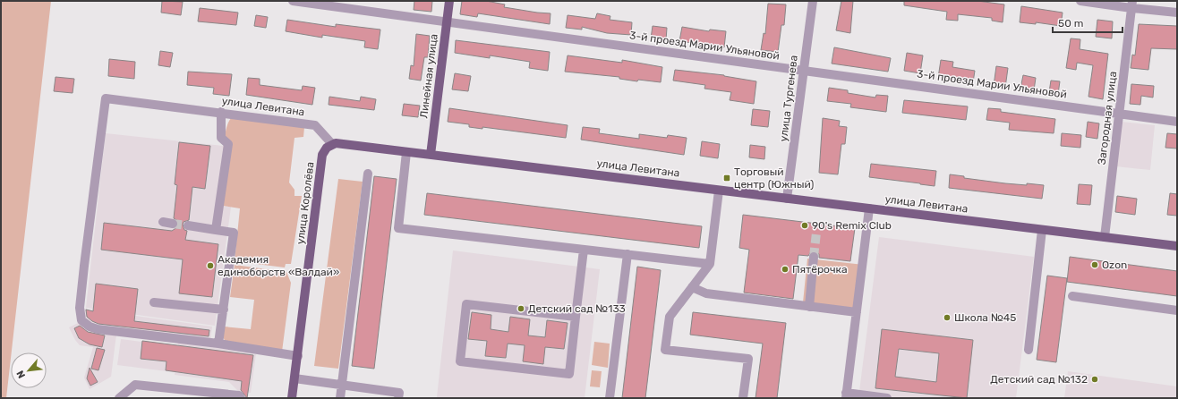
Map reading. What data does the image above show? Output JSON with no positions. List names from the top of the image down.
{
  "streets": {
    "main road": ["Линейная улица", "улица Левитана", "улица Королёва"],
    "street": ["3-й проезд Марии Ульяновой", "улица Тургенева", "Загородная улица"]
  },
  "crossings": [
    ["3-й проезд Марии Ульяновой", "Линейная улица"],
    ["3-й проезд Марии Ульяновой", "улица Тургенева"],
    ["3-й проезд Марии Ульяновой", "Загородная улица"],
    ["Линейная улица", "улица Левитана"],
    ["улица Тургенева", "улица Левитана"],
    ["улица Левитана", "Загородная улица"],
    ["улица Левитана", "улица Королёва"]
  ],
  "places": {
    "transit": ["Торговый центр (Южный)"],
    "other": [
      "90's Remix Club",
      "Ozon",
      "Академия единоборств «Валдай»",
      "Пятёрочка",
      "Детский сад №133",
      "Школа №45",
      "Детский сад №132"
    ]
  },
  "scale_bar": "50 m",
  "north": "bottom left"
}
